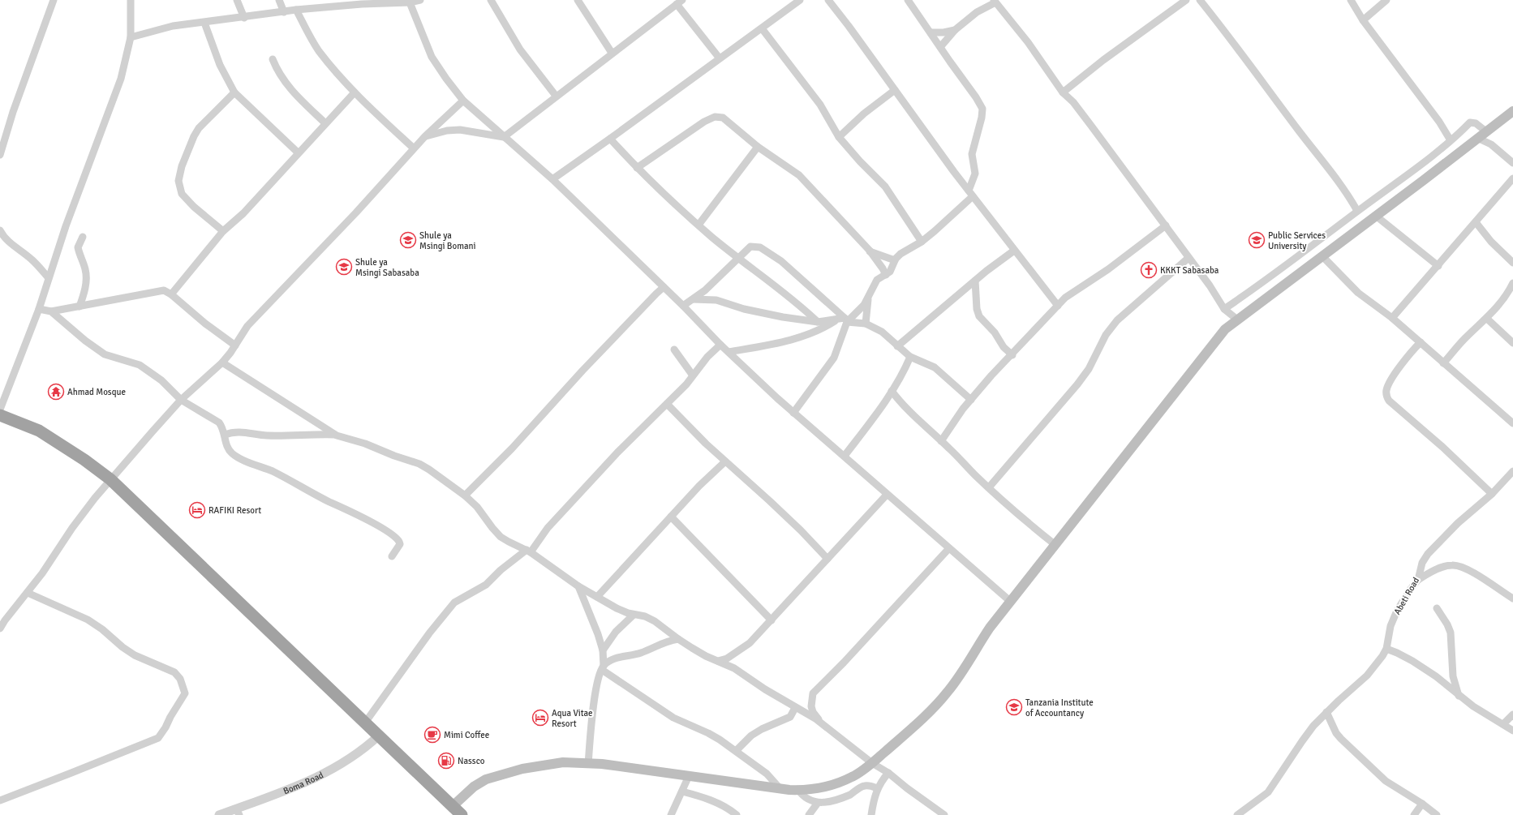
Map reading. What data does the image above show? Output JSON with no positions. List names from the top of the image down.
{
  "streets": {
    "street": ["Abeti Road", "Boma Road"]
  },
  "places": {
    "school or university": [
      "Shule ya Msingi Bomani",
      "Public Services University",
      "Shule ya Msingi Sabasaba",
      "Tanzania Institute of Accountancy"
    ],
    "church": ["KKKT Sabasaba"],
    "temple": ["Ahmad Mosque"],
    "hotel": ["RAFIKI Resort", "Aqua Vitae Resort"],
    "cafe": ["Mimi Coffee"],
    "fuel station": ["Nassco"]
  }
}
